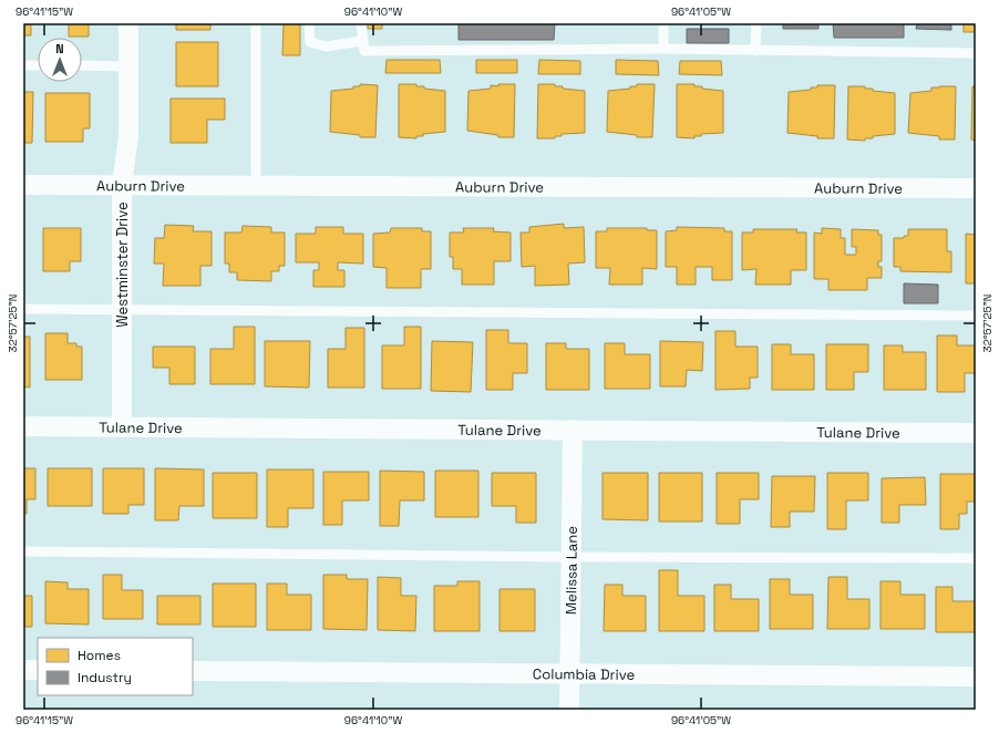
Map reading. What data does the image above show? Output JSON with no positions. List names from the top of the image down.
{
  "streets": {
    "street": [
      "Auburn Drive",
      "Westminster Drive",
      "Tulane Drive",
      "Melissa Lane",
      "Columbia Drive"
    ]
  },
  "crossings": [
    ["Auburn Drive", "Westminster Drive"],
    ["Westminster Drive", "Tulane Drive"],
    ["Tulane Drive", "Melissa Lane"],
    ["Melissa Lane", "Columbia Drive"]
  ],
  "legend": ["Homes", "Industry"],
  "north": "top",
  "coordinates": [
    "96°41'15\"W",
    "96°41'10\"W",
    "96°41'05\"W",
    "32°57'25\"N"
  ]
}
